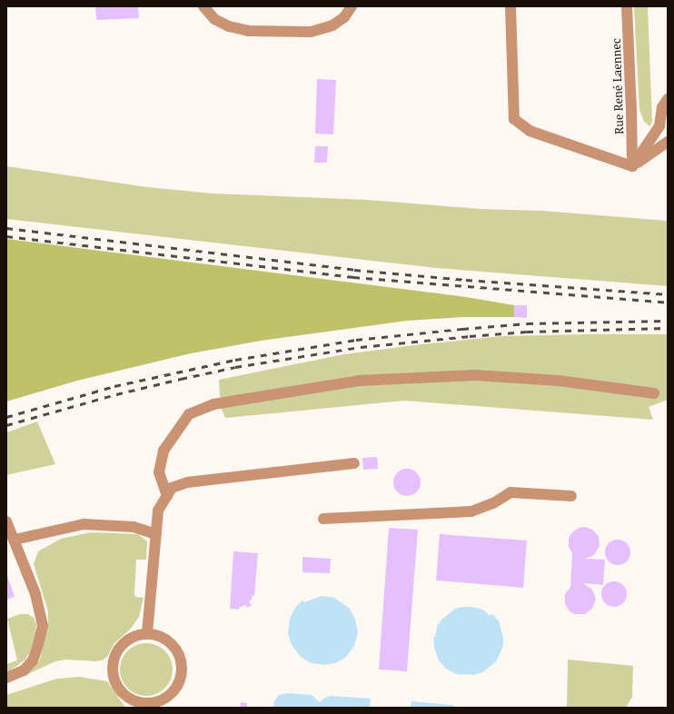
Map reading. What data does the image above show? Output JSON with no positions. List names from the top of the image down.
{
  "streets": {
    "street": ["Rue René Laennec"]
  }
}
